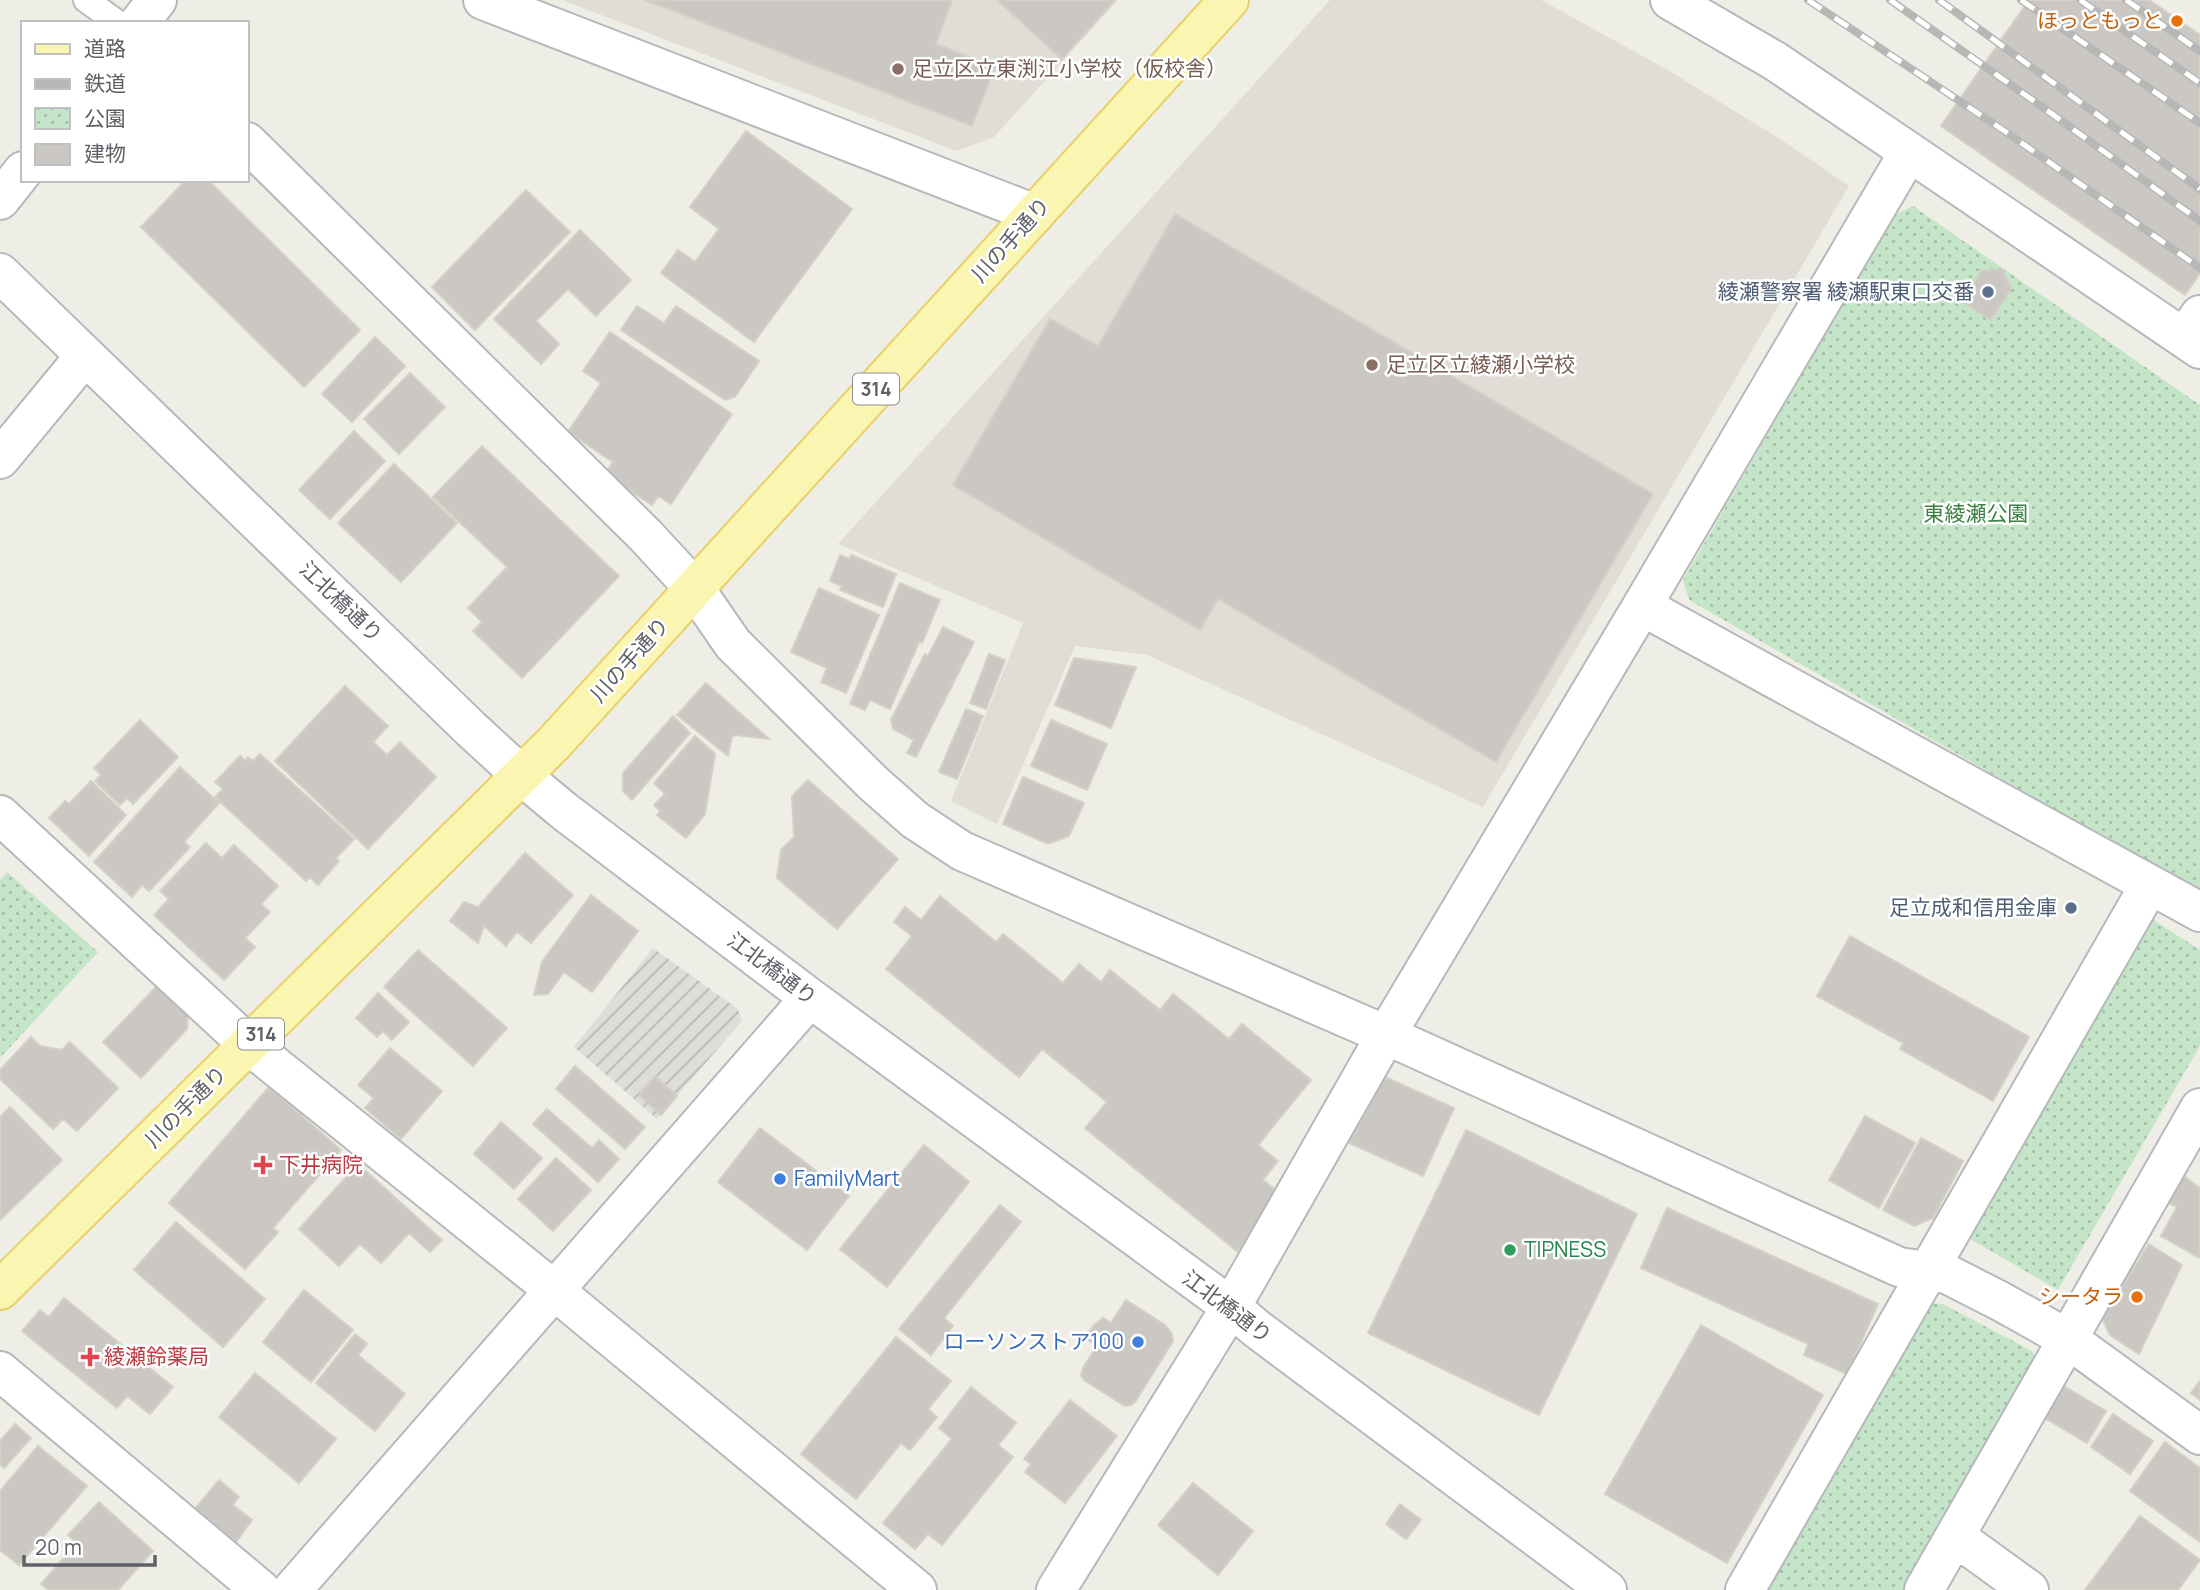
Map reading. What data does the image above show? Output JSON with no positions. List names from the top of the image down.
{
  "streets": {
    "main road": ["川の手通り", "314"],
    "street": ["江北橋通り"]
  },
  "crossings": [
    ["川の手通り", "江北橋通り"]
  ],
  "parks": ["東綾瀬公園"],
  "places": {
    "other": [
      "ほっともっと",
      "足立区立東渕江小学校（仮校舎）",
      "綾瀬警察署 綾瀬駅東口交番",
      "足立区立綾瀬小学校",
      "足立成和信用金庫",
      "FamilyMart",
      "TIPNESS",
      "シータラ",
      "ローソンストア100"
    ],
    "health": ["下井病院", "綾瀬鈴薬局"]
  },
  "legend": [
    "道路",
    "鉄道",
    "公園",
    "建物"
  ],
  "scale_bar": "20 m"
}
